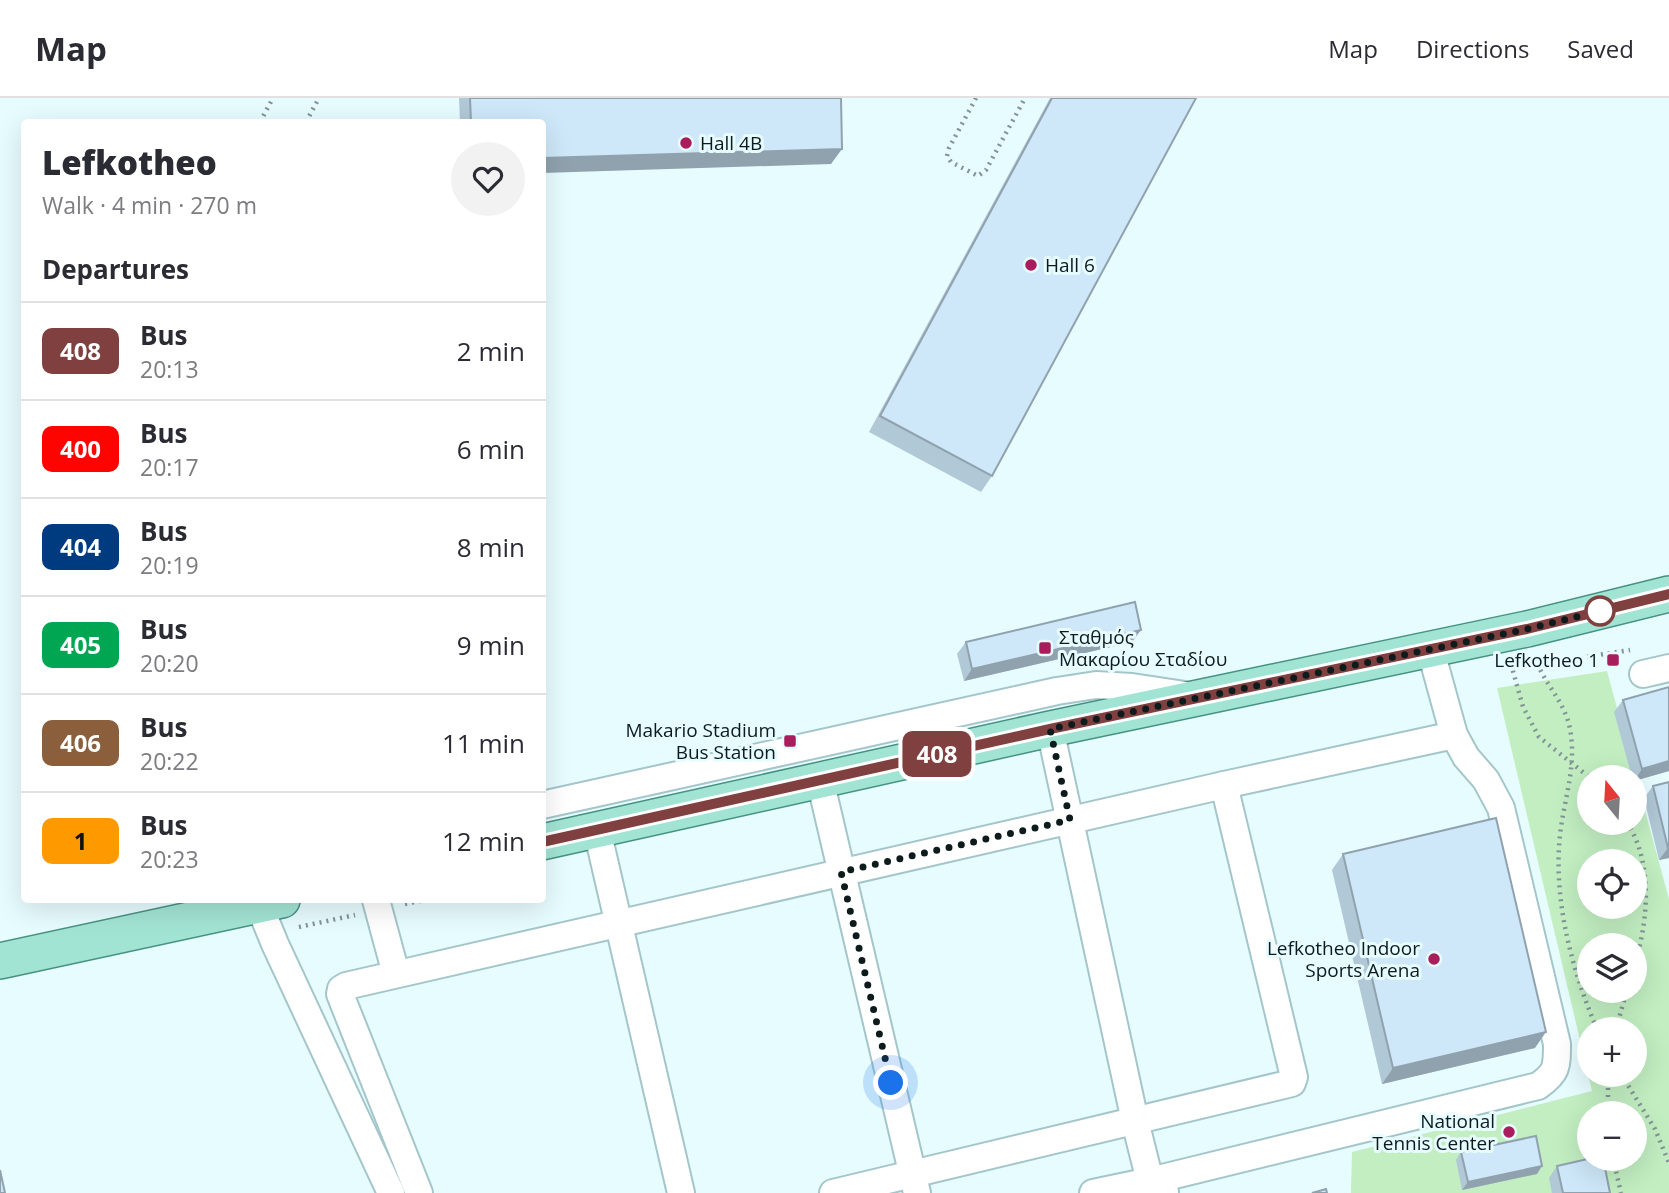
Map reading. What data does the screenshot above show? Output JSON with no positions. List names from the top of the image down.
{
  "places": {
    "other": [
      "Hall 4B",
      "Hall 6",
      "Lefkotheo Indoor Sports Arena",
      "National Tennis Center"
    ],
    "transit": ["Σταθμός Μακαρίου Σταδίου", "Lefkotheo 1", "Makario Stadium Bus Station"]
  },
  "lines": ["bus line 408"],
  "north": "top",
  "page": {
    "header": "Map",
    "nav": ["Map", "Directions", "Saved"],
    "on_map": "408",
    "heading": [
      ["Lefkotheo", "Walk · 4 min · 270 m"],
      "Departures"
    ],
    "list": [
      {
        "mark": "408",
        "name": "Bus",
        "note": "20:13",
        "value": "2 min"
      },
      {
        "mark": "400",
        "name": "Bus",
        "note": "20:17",
        "value": "6 min"
      },
      {
        "mark": "404",
        "name": "Bus",
        "note": "20:19",
        "value": "8 min"
      },
      {
        "mark": "405",
        "name": "Bus",
        "note": "20:20",
        "value": "9 min"
      },
      {
        "mark": "406",
        "name": "Bus",
        "note": "20:22",
        "value": "11 min"
      },
      {
        "mark": "1",
        "name": "Bus",
        "note": "20:23",
        "value": "12 min"
      }
    ],
    "map_buttons": ["+", "−"]
  }
}
